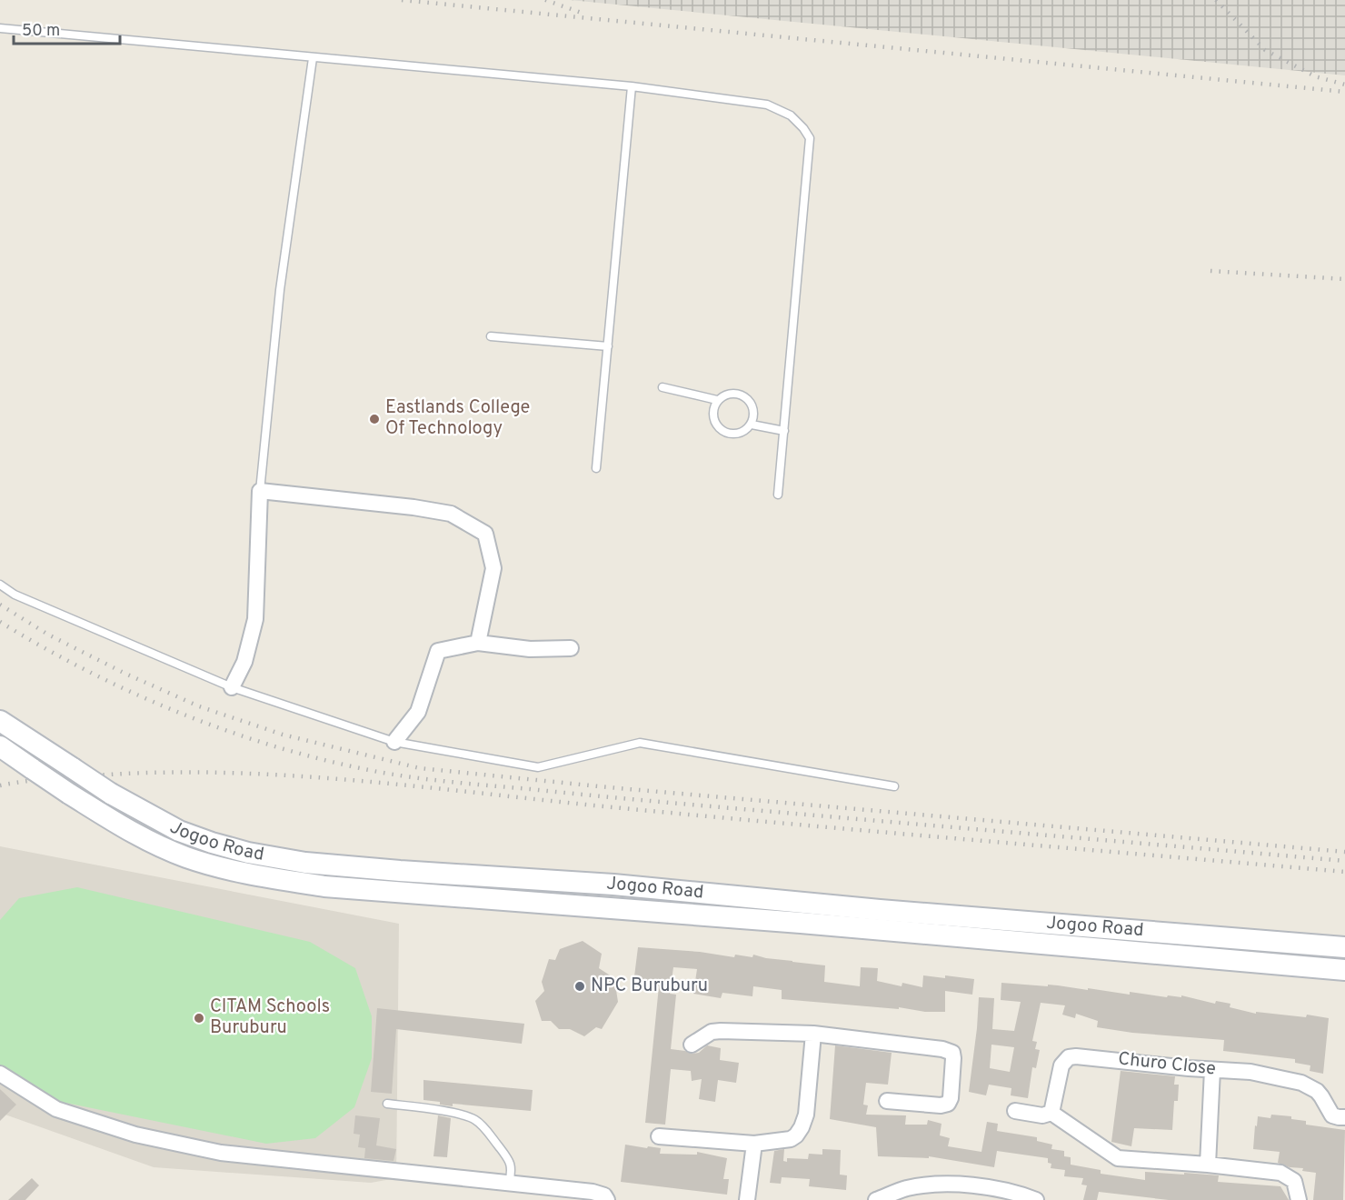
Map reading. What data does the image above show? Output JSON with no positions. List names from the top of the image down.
{
  "streets": {
    "main road": ["Jogoo Road"],
    "street": ["Churo Close"]
  },
  "places": ["Eastlands College Of Technology", "NPC Buruburu", "CITAM Schools Buruburu"],
  "scale_bar": "50 m"
}
